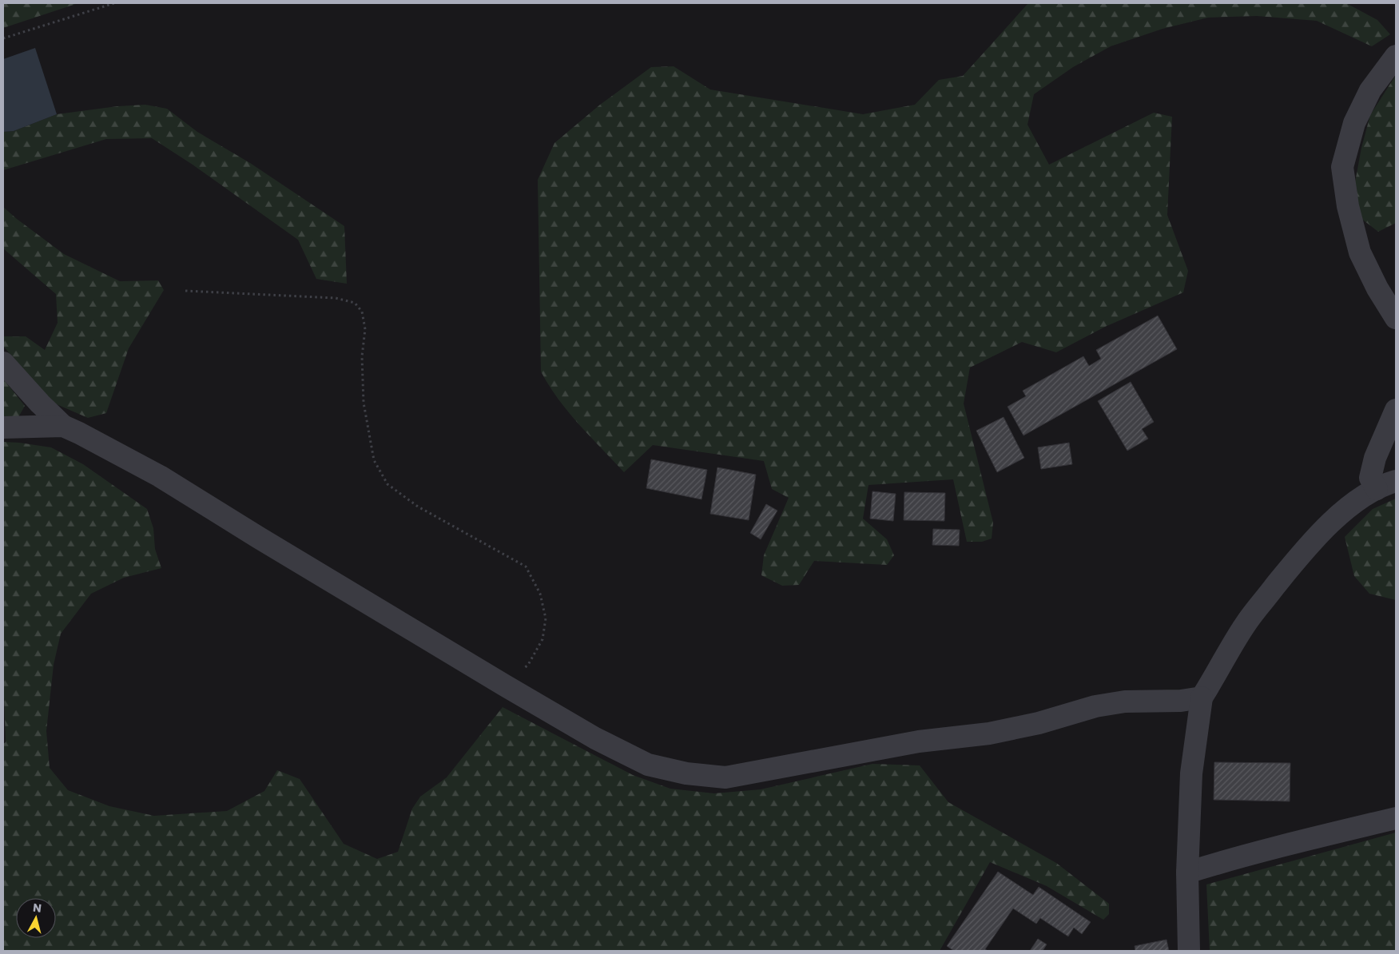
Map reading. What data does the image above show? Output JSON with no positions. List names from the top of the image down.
{
  "north": "top"
}
